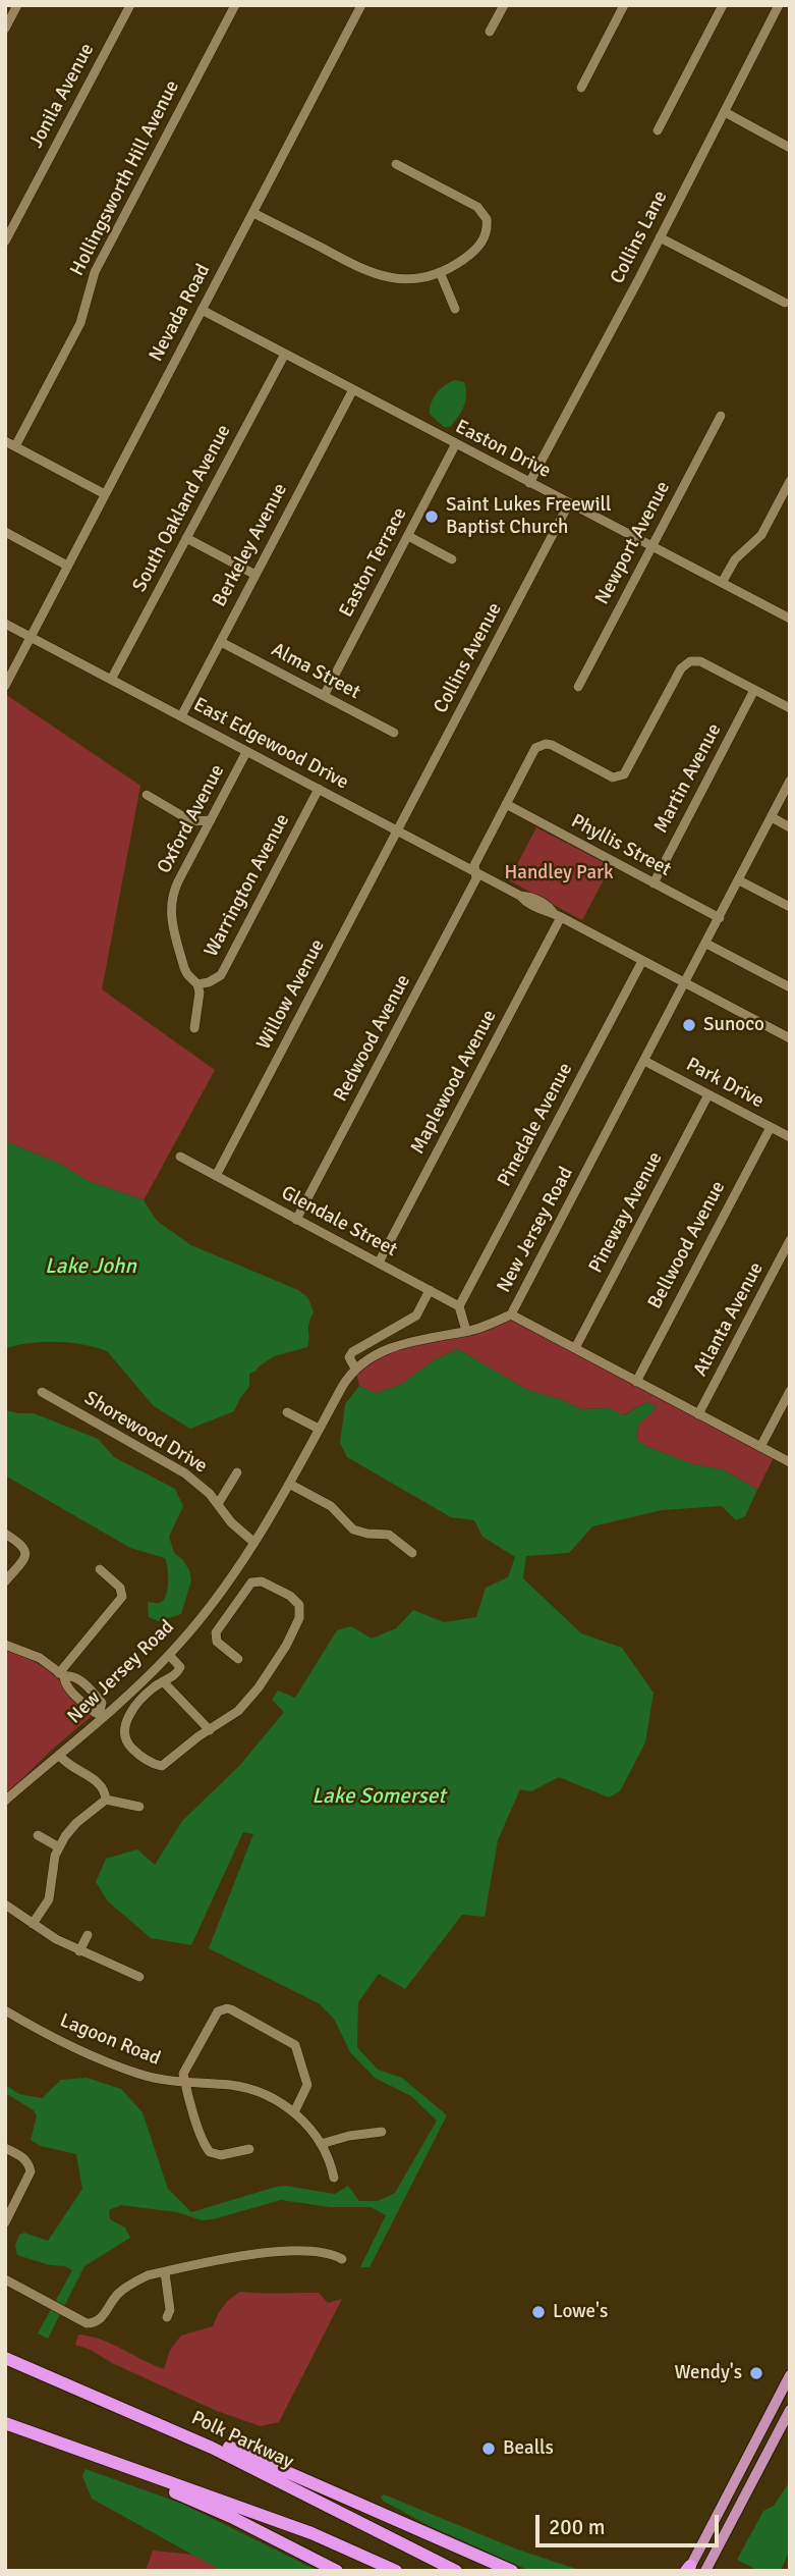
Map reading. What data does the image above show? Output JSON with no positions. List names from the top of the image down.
{
  "streets": {
    "highway": ["Polk Parkway"],
    "street": [
      "Jonila Avenue",
      "Hollingsworth Hill Avenue",
      "Collins Lane",
      "Nevada Road",
      "Easton Drive",
      "South Oakland Avenue",
      "Newport Avenue",
      "Berkeley Avenue",
      "Easton Terrace",
      "Collins Avenue",
      "Alma Street",
      "East Edgewood Drive",
      "Martin Avenue",
      "Oxford Avenue",
      "Phyllis Street",
      "Warrington Avenue",
      "Willow Avenue",
      "Redwood Avenue",
      "Maplewood Avenue",
      "Park Drive",
      "Pinedale Avenue",
      "Pineway Avenue",
      "Glendale Street",
      "New Jersey Road",
      "Bellwood Avenue",
      "Atlanta Avenue",
      "Shorewood Drive",
      "Lagoon Road"
    ]
  },
  "crossings": [
    ["Collins Lane", "Easton Drive"],
    ["Nevada Road", "Easton Drive"],
    ["Nevada Road", "East Edgewood Drive"],
    ["Easton Drive", "South Oakland Avenue"],
    ["Easton Drive", "Newport Avenue"],
    ["Easton Drive", "Berkeley Avenue"],
    ["Easton Drive", "Easton Terrace"],
    ["Easton Drive", "Collins Avenue"],
    ["South Oakland Avenue", "East Edgewood Drive"],
    ["Berkeley Avenue", "Alma Street"],
    ["Berkeley Avenue", "East Edgewood Drive"],
    ["Easton Terrace", "Alma Street"],
    ["Collins Avenue", "East Edgewood Drive"],
    ["Collins Avenue", "Willow Avenue"],
    ["East Edgewood Drive", "Oxford Avenue"],
    ["East Edgewood Drive", "Warrington Avenue"],
    ["East Edgewood Drive", "Willow Avenue"],
    ["East Edgewood Drive", "Redwood Avenue"],
    ["East Edgewood Drive", "Maplewood Avenue"],
    ["East Edgewood Drive", "Pinedale Avenue"],
    ["East Edgewood Drive", "New Jersey Road"],
    ["Martin Avenue", "Phyllis Street"],
    ["Martin Avenue", "Redwood Avenue"],
    ["Oxford Avenue", "Warrington Avenue"],
    ["Phyllis Street", "Redwood Avenue"],
    ["Phyllis Street", "New Jersey Road"],
    ["Willow Avenue", "Glendale Street"],
    ["Redwood Avenue", "Glendale Street"],
    ["Maplewood Avenue", "Glendale Street"],
    ["Park Drive", "Pineway Avenue"],
    ["Park Drive", "New Jersey Road"],
    ["Park Drive", "Bellwood Avenue"],
    ["Pinedale Avenue", "Glendale Street"],
    ["New Jersey Road", "Shorewood Drive"]
  ],
  "water": ["Lake John", "Lake Somerset"],
  "parks": ["Handley Park"],
  "places": [
    "Saint Lukes Freewill Baptist Church",
    "Sunoco",
    "Lowe's",
    "Wendy's",
    "Bealls"
  ],
  "scale_bar": "200 m"
}
